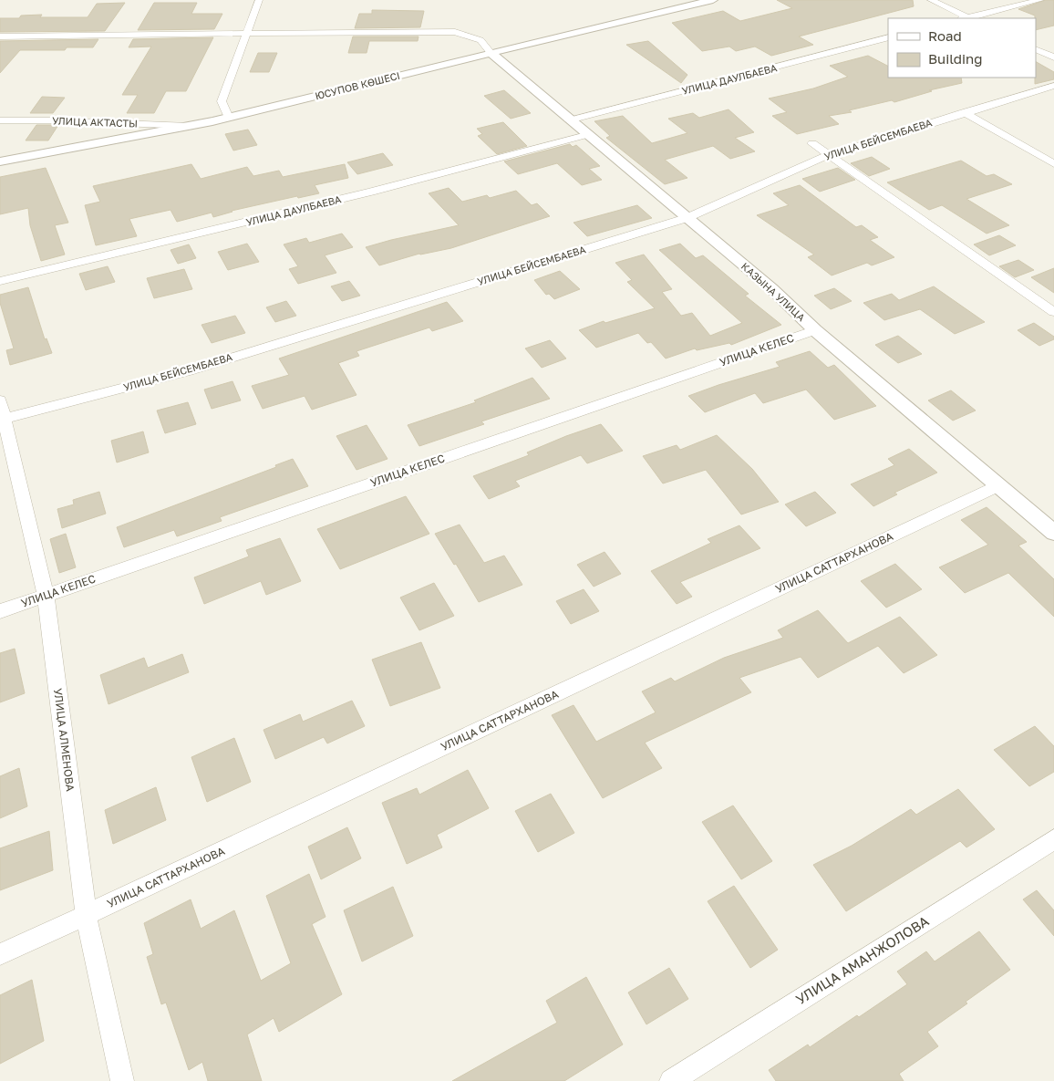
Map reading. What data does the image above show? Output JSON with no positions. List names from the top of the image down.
{
  "streets": {
    "street": [
      "УЛИЦА ДАУЛБАЕВА",
      "ЮСУПОВ КӨШЕСІ",
      "УЛИЦА АКТАСТЫ",
      "УЛИЦА БЕЙСЕМБАЕВА",
      "КАЗЫНА УЛИЦА",
      "УЛИЦА КЕЛЕС",
      "УЛИЦА САТТАРХАНОВА",
      "УЛИЦА АЛМЕНОВА",
      "УЛИЦА АМАНЖОЛОВА"
    ]
  },
  "crossings": [
    ["УЛИЦА ДАУЛБАЕВА", "КАЗЫНА УЛИЦА"],
    ["ЮСУПОВ КӨШЕСІ", "УЛИЦА АКТАСТЫ"],
    ["ЮСУПОВ КӨШЕСІ", "КАЗЫНА УЛИЦА"],
    ["УЛИЦА БЕЙСЕМБАЕВА", "КАЗЫНА УЛИЦА"],
    ["УЛИЦА БЕЙСЕМБАЕВА", "УЛИЦА АЛМЕНОВА"],
    ["КАЗЫНА УЛИЦА", "УЛИЦА КЕЛЕС"],
    ["КАЗЫНА УЛИЦА", "УЛИЦА САТТАРХАНОВА"],
    ["УЛИЦА КЕЛЕС", "УЛИЦА АЛМЕНОВА"],
    ["УЛИЦА САТТАРХАНОВА", "УЛИЦА АЛМЕНОВА"]
  ],
  "legend": ["Road", "Building"]
}
